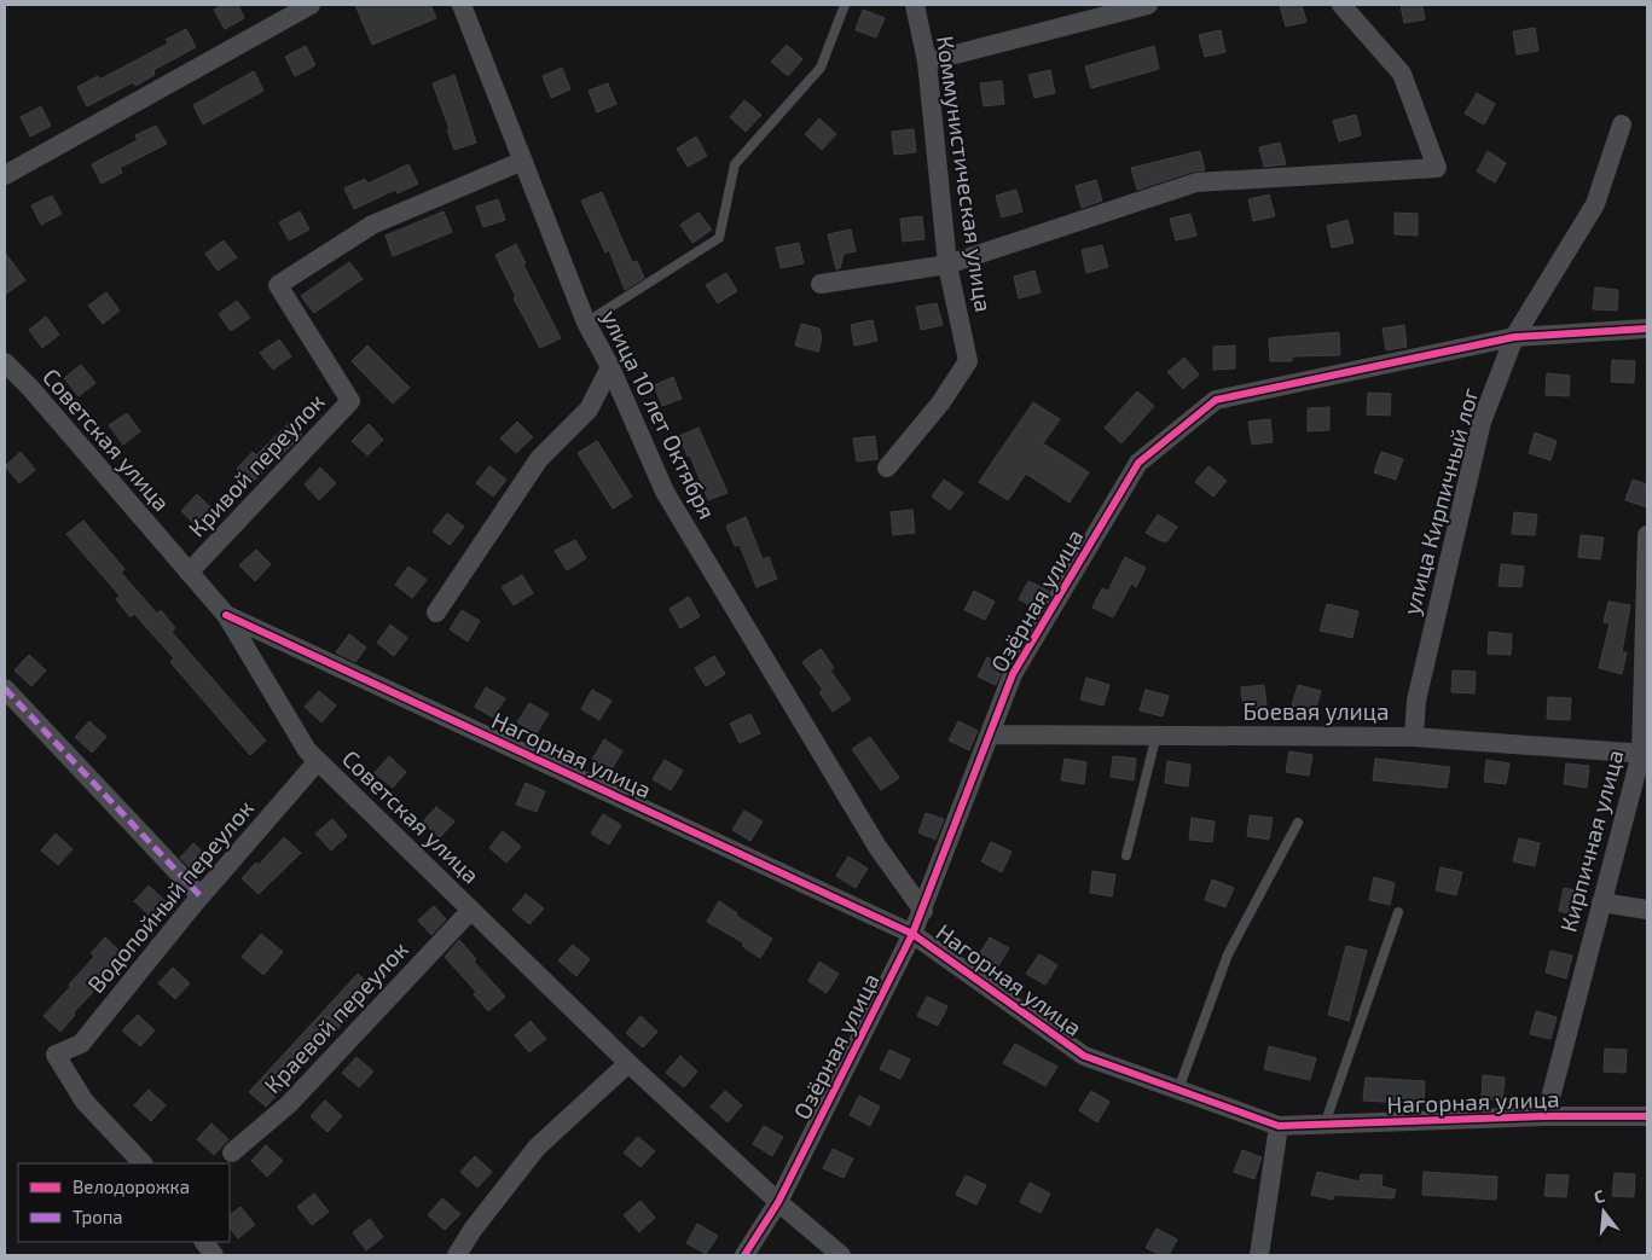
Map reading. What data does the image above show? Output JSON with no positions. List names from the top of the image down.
{
  "streets": {
    "street": [
      "Коммунистическая улица",
      "улица 10 лет Октября",
      "Советская улица",
      "Кривой переулок",
      "улица Кирпичный лог",
      "Озёрная улица",
      "Боевая улица",
      "Нагорная улица",
      "Кирпичная улица",
      "Водопойный переулок",
      "Краевой переулок"
    ]
  },
  "crossings": [
    ["улица 10 лет Октября", "Кривой переулок"],
    ["улица 10 лет Октября", "Озёрная улица"],
    ["Советская улица", "Кривой переулок"],
    ["Советская улица", "Озёрная улица"],
    ["Советская улица", "Нагорная улица"],
    ["Советская улица", "Водопойный переулок"],
    ["Советская улица", "Краевой переулок"],
    ["улица Кирпичный лог", "Озёрная улица"],
    ["улица Кирпичный лог", "Боевая улица"],
    ["Озёрная улица", "Боевая улица"],
    ["Озёрная улица", "Нагорная улица"],
    ["Боевая улица", "Кирпичная улица"],
    ["Нагорная улица", "Кирпичная улица"]
  ],
  "legend": ["Велодорожка", "Тропа"],
  "north": "top"
}
